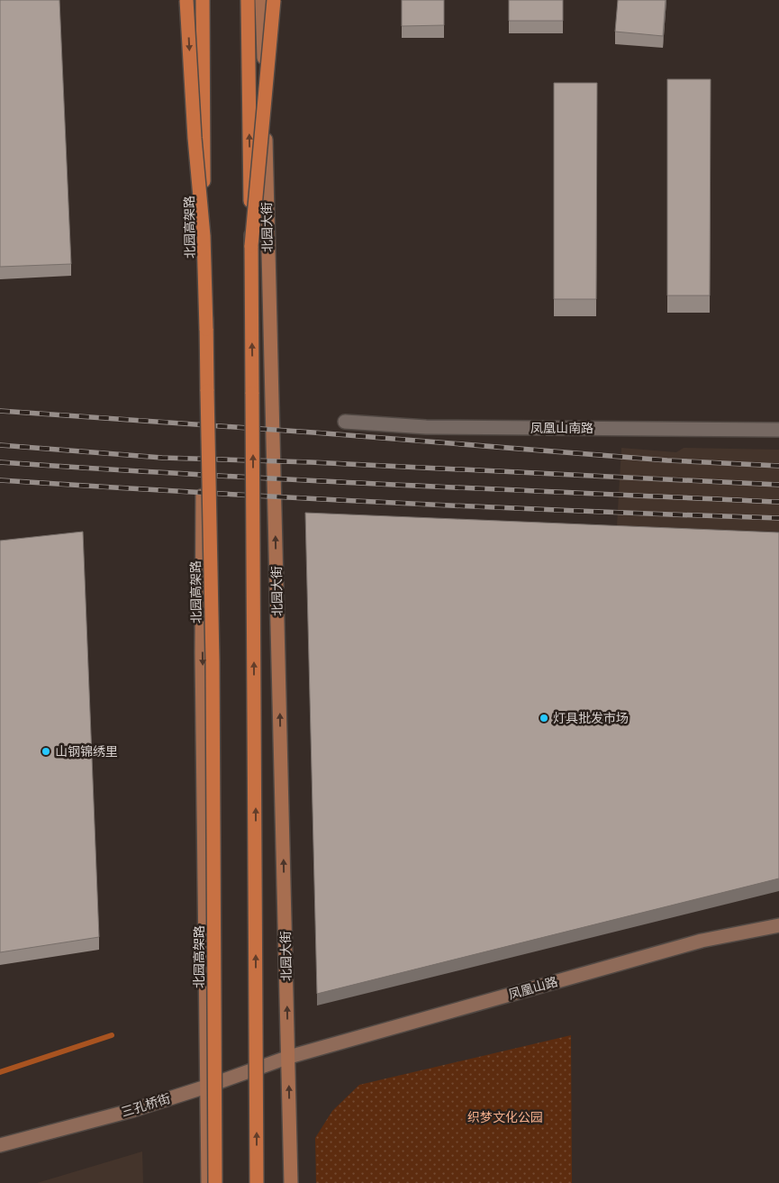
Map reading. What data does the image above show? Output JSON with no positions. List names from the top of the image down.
{
  "streets": {
    "highway": ["北园高架路"],
    "main road": ["北园大街", "凤凰山路", "三孔桥街"],
    "street": ["凤凰山南路"]
  },
  "crossings": [
    ["北园大街", "凤凰山路"],
    ["北园大街", "三孔桥街"],
    ["凤凰山路", "三孔桥街"]
  ],
  "parks": ["织梦文化公园"],
  "places": ["灯具批发市场", "山钢锦绣里"]
}
